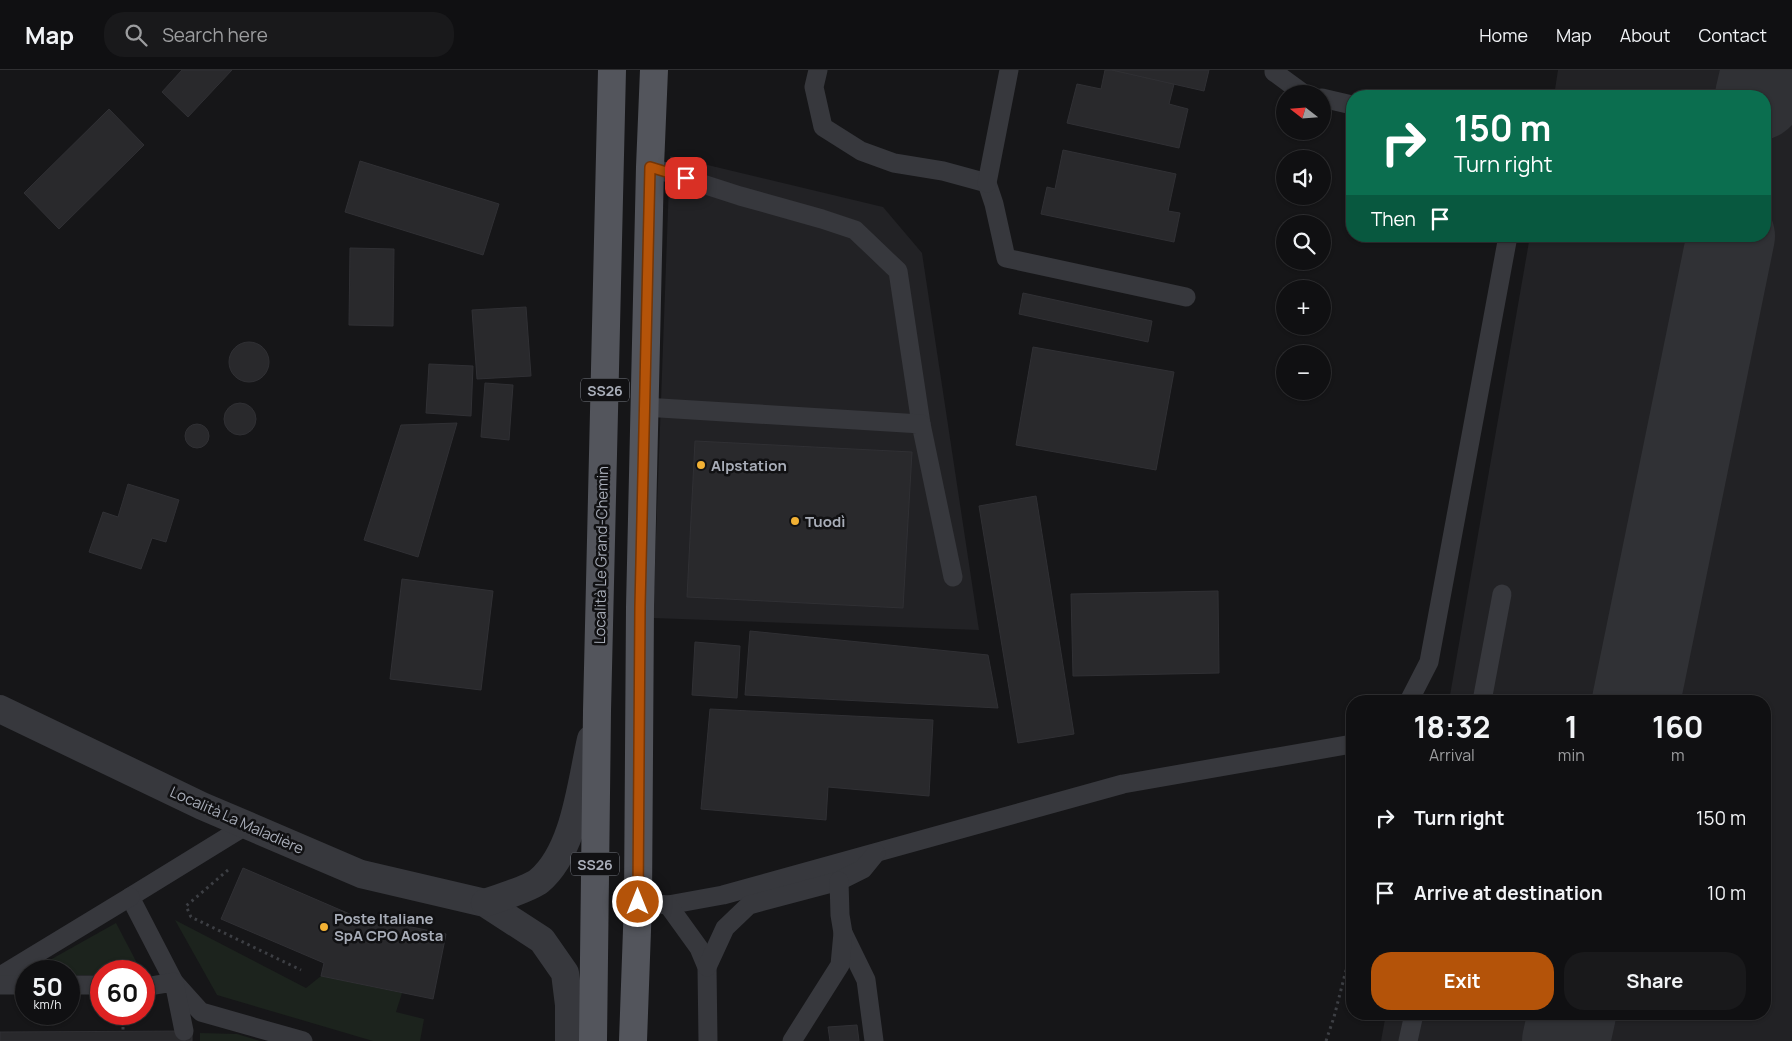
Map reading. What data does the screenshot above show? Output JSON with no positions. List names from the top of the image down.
{
  "streets": {
    "main road": ["SS26", "Località Le Grand-Chemin"],
    "street": ["Località La Maladière"]
  },
  "places": ["Alpstation", "Tuodì", "Poste Italiane SpA CPO Aosta"],
  "north": "left",
  "page": {
    "header": "Map",
    "search": "Search here",
    "nav": [
      "Home",
      "Map",
      "About",
      "Contact"
    ],
    "map_buttons": ["+", "−"],
    "turn": ["150 m", "Turn right"],
    "then": "Then",
    "eta": [
      "18:32",
      "Arrival",
      "1",
      "min",
      "160",
      "m"
    ],
    "list": [
      {
        "name": "Turn right",
        "value": "150 m"
      },
      {
        "name": "Arrive at destination",
        "value": "10 m"
      }
    ],
    "buttons": ["Exit", "Share"],
    "speed": "50 km/h",
    "limit": "60"
  }
}
